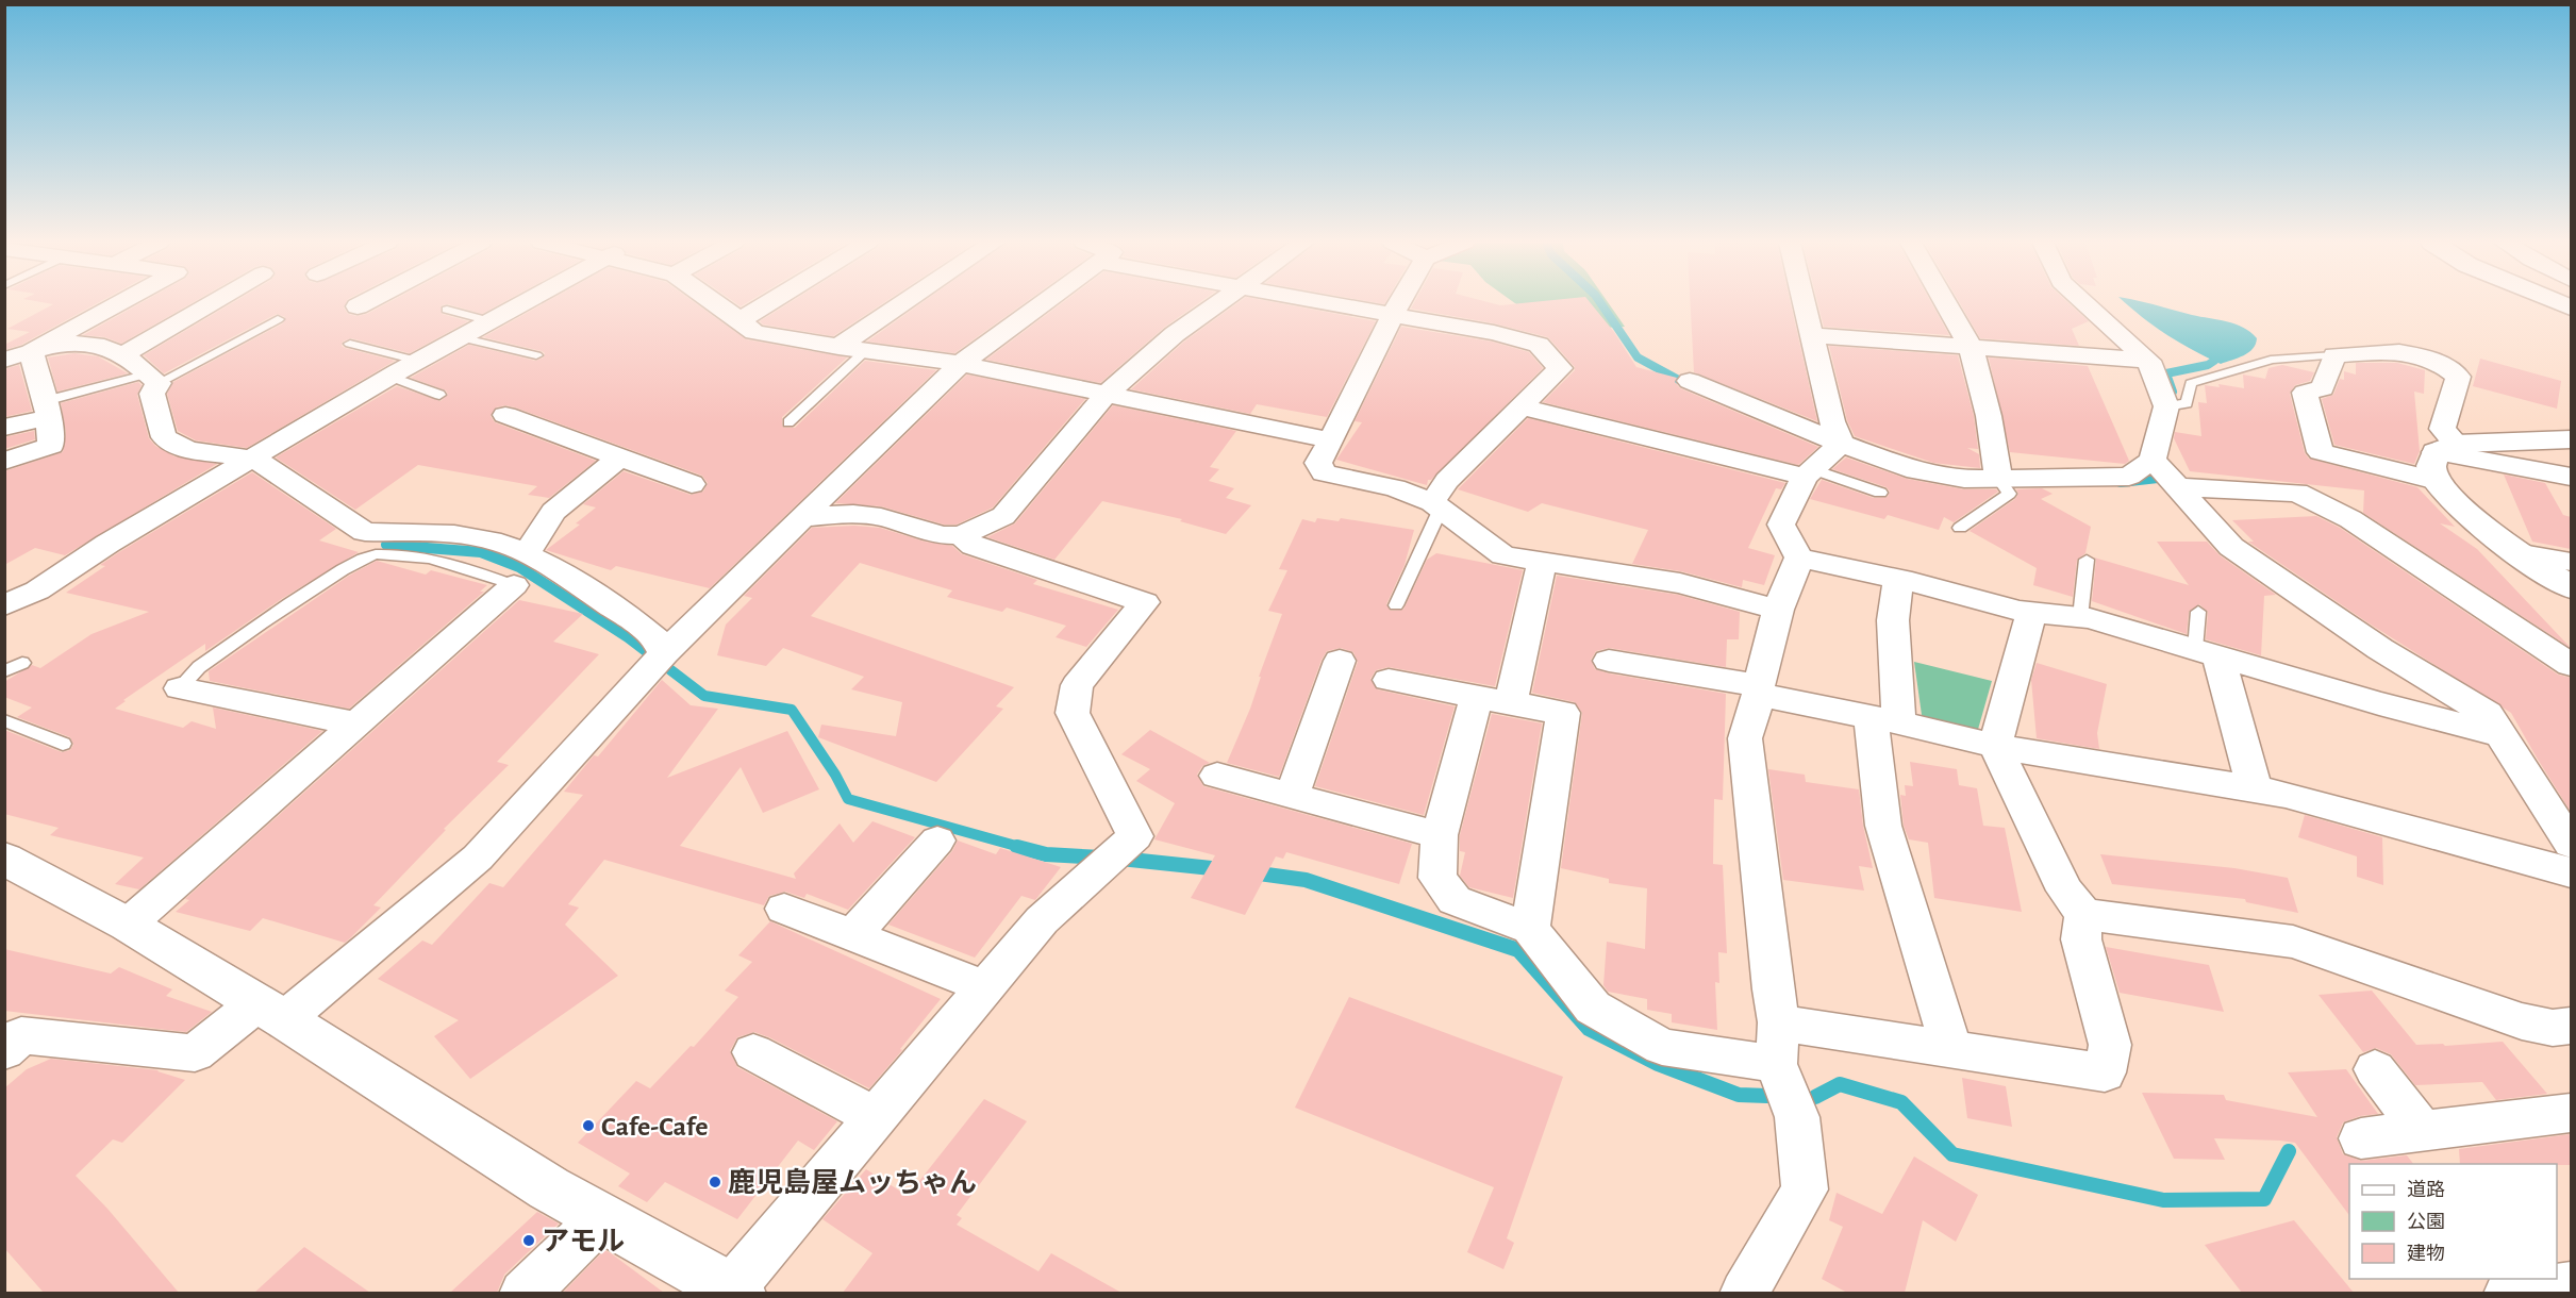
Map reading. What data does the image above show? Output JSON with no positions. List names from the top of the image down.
{
  "places": ["Cafe-Cafe", "鹿児島屋ムッちゃん", "アモル"],
  "legend": ["道路", "公園", "建物"]
}
